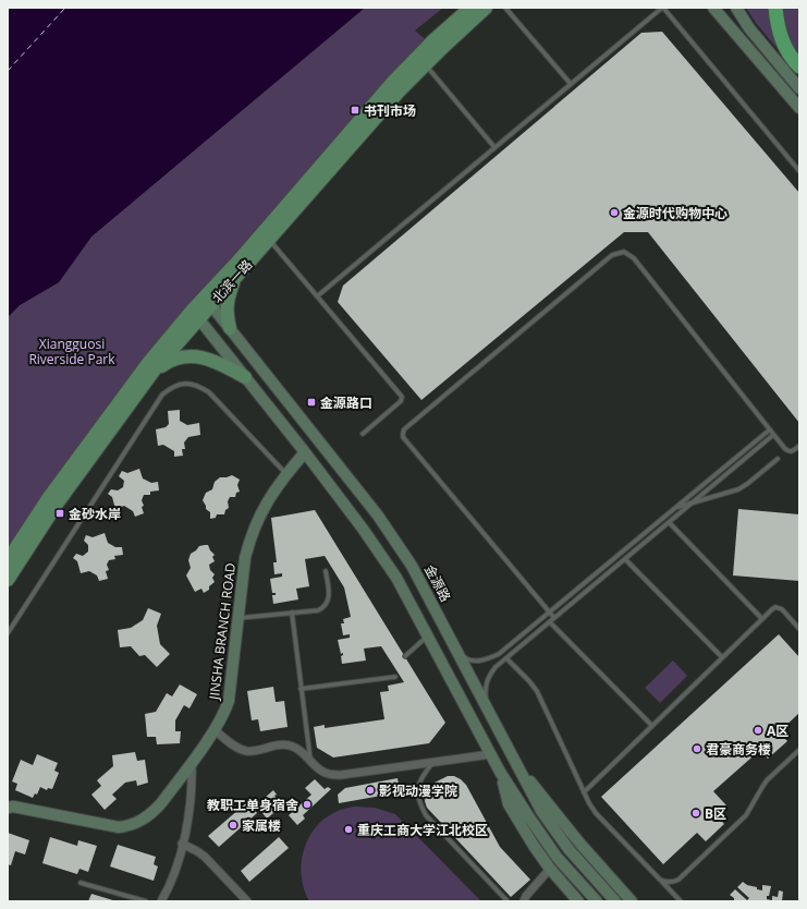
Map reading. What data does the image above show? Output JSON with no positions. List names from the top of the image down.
{
  "streets": {
    "main road": ["北滨一路", "金源路", "JINSHA BRANCH ROAD"]
  },
  "crossings": [
    ["北滨一路", "金源路"]
  ],
  "parks": ["Xiangguosi Riverside Park"],
  "places": {
    "transit": ["书刊市场", "金源路口", "金砂水岸"],
    "other": [
      "金源时代购物中心",
      "A区",
      "君豪商务楼",
      "影视动漫学院",
      "教职工单身宿舍",
      "B区",
      "家属楼",
      "重庆工商大学江北校区"
    ]
  }
}
